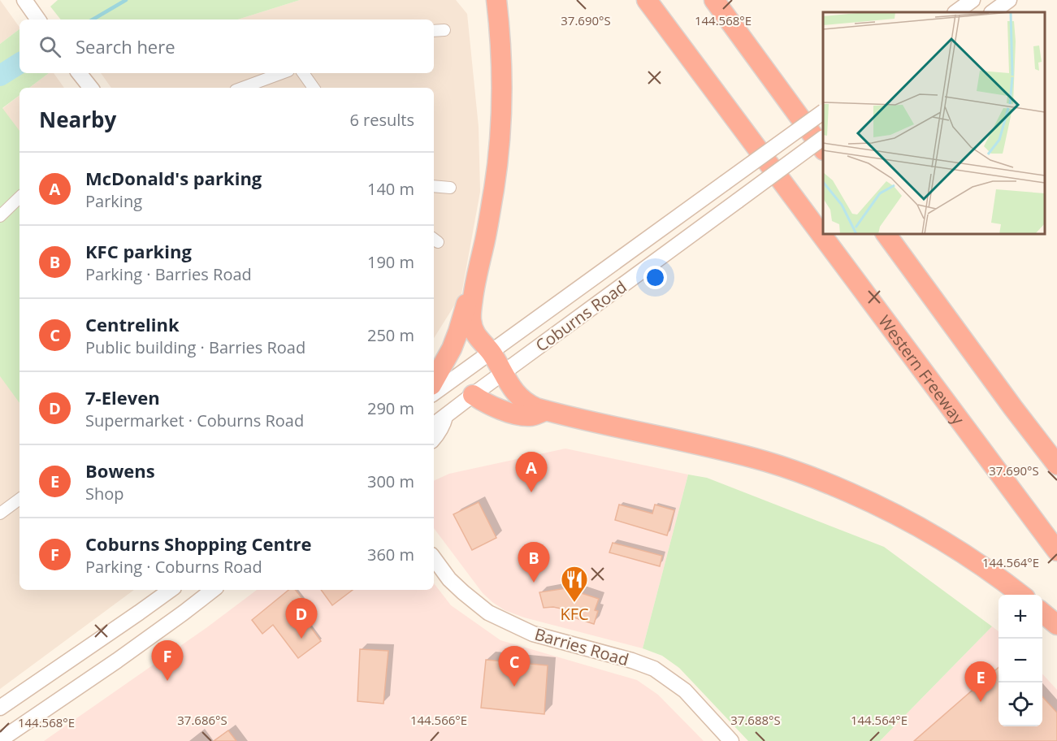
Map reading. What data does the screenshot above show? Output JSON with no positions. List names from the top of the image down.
{
  "streets": {
    "highway": ["Western Freeway"],
    "main road": ["Coburns Road", "Barries Road"]
  },
  "places": {
    "restaurant": ["KFC"]
  },
  "page": {
    "search": "Search here",
    "heading": ["Nearby", "6 results"],
    "list": [
      {
        "mark": "A",
        "name": "McDonald's parking",
        "note": "Parking",
        "value": "140 m"
      },
      {
        "mark": "B",
        "name": "KFC parking",
        "note": "Parking · Barries Road",
        "value": "190 m"
      },
      {
        "mark": "C",
        "name": "Centrelink",
        "note": "Public building · Barries Road",
        "value": "250 m"
      },
      {
        "mark": "D",
        "name": "7-Eleven",
        "note": "Supermarket · Coburns Road",
        "value": "290 m"
      },
      {
        "mark": "E",
        "name": "Bowens",
        "note": "Shop",
        "value": "300 m"
      },
      {
        "mark": "F",
        "name": "Coburns Shopping Centre",
        "note": "Parking · Coburns Road",
        "value": "360 m"
      }
    ],
    "pins": [
      "A",
      "B",
      "D",
      "F",
      "C",
      "E"
    ],
    "map_buttons": ["+", "−"]
  },
  "coordinates": [
    "37.690°S",
    "144.568°E",
    "144.564°E",
    "144.566°E",
    "37.686°S",
    "37.688°S"
  ]
}
